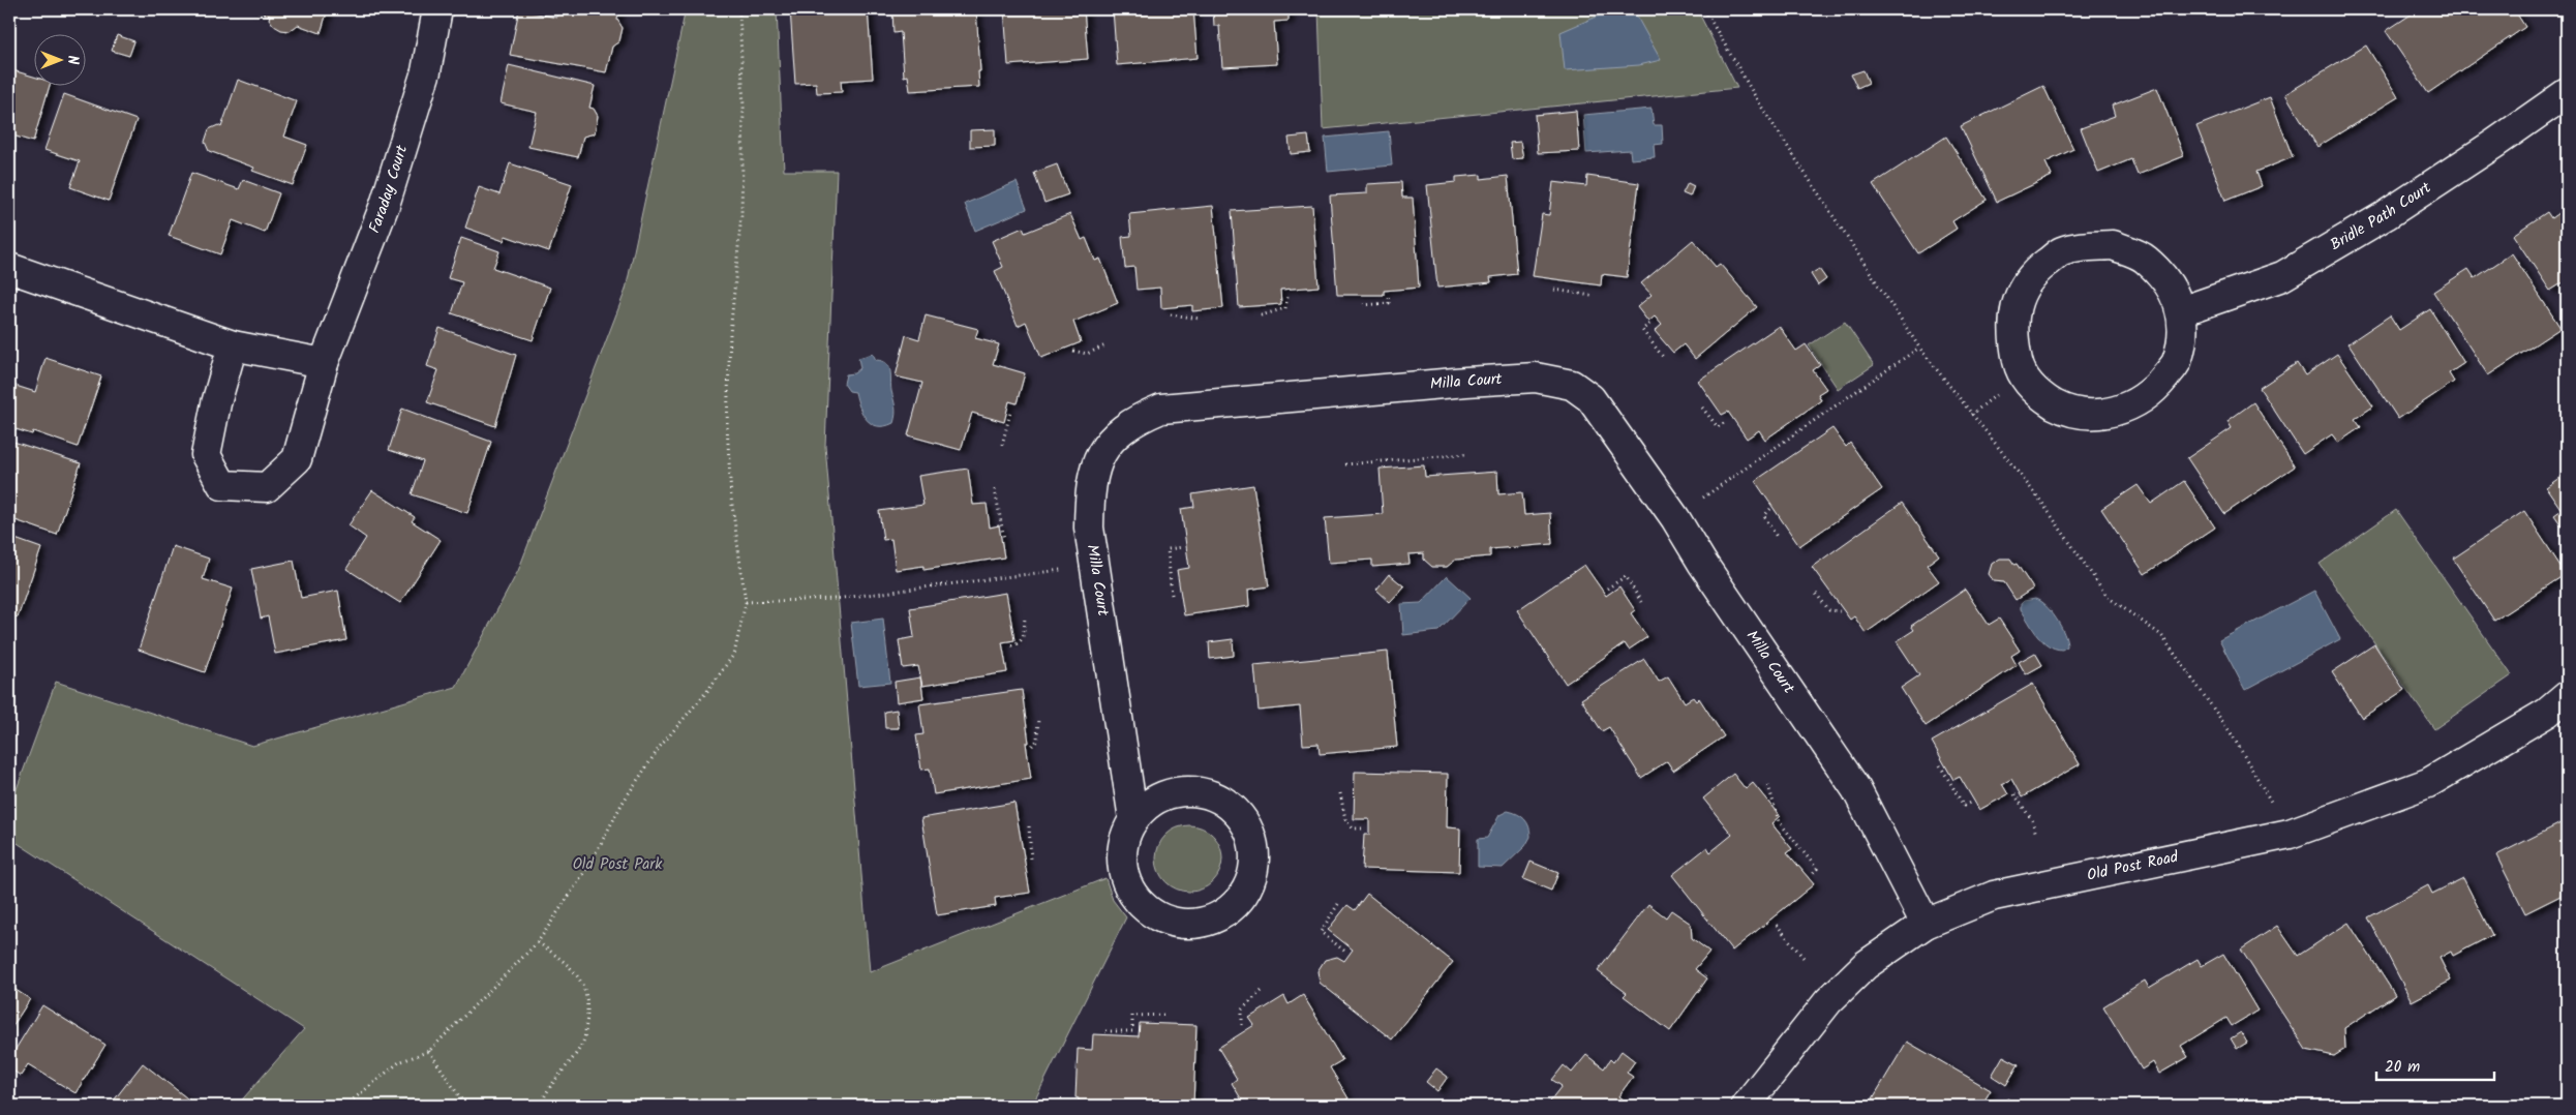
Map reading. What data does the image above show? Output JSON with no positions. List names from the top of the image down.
{
  "streets": {
    "street": [
      "Faraday Court",
      "Bridle Path Court",
      "Milla Court",
      "Old Post Road"
    ]
  },
  "crossings": [
    ["Milla Court", "Old Post Road"]
  ],
  "parks": ["Old Post Park"],
  "scale_bar": "20 m",
  "north": "right"
}
